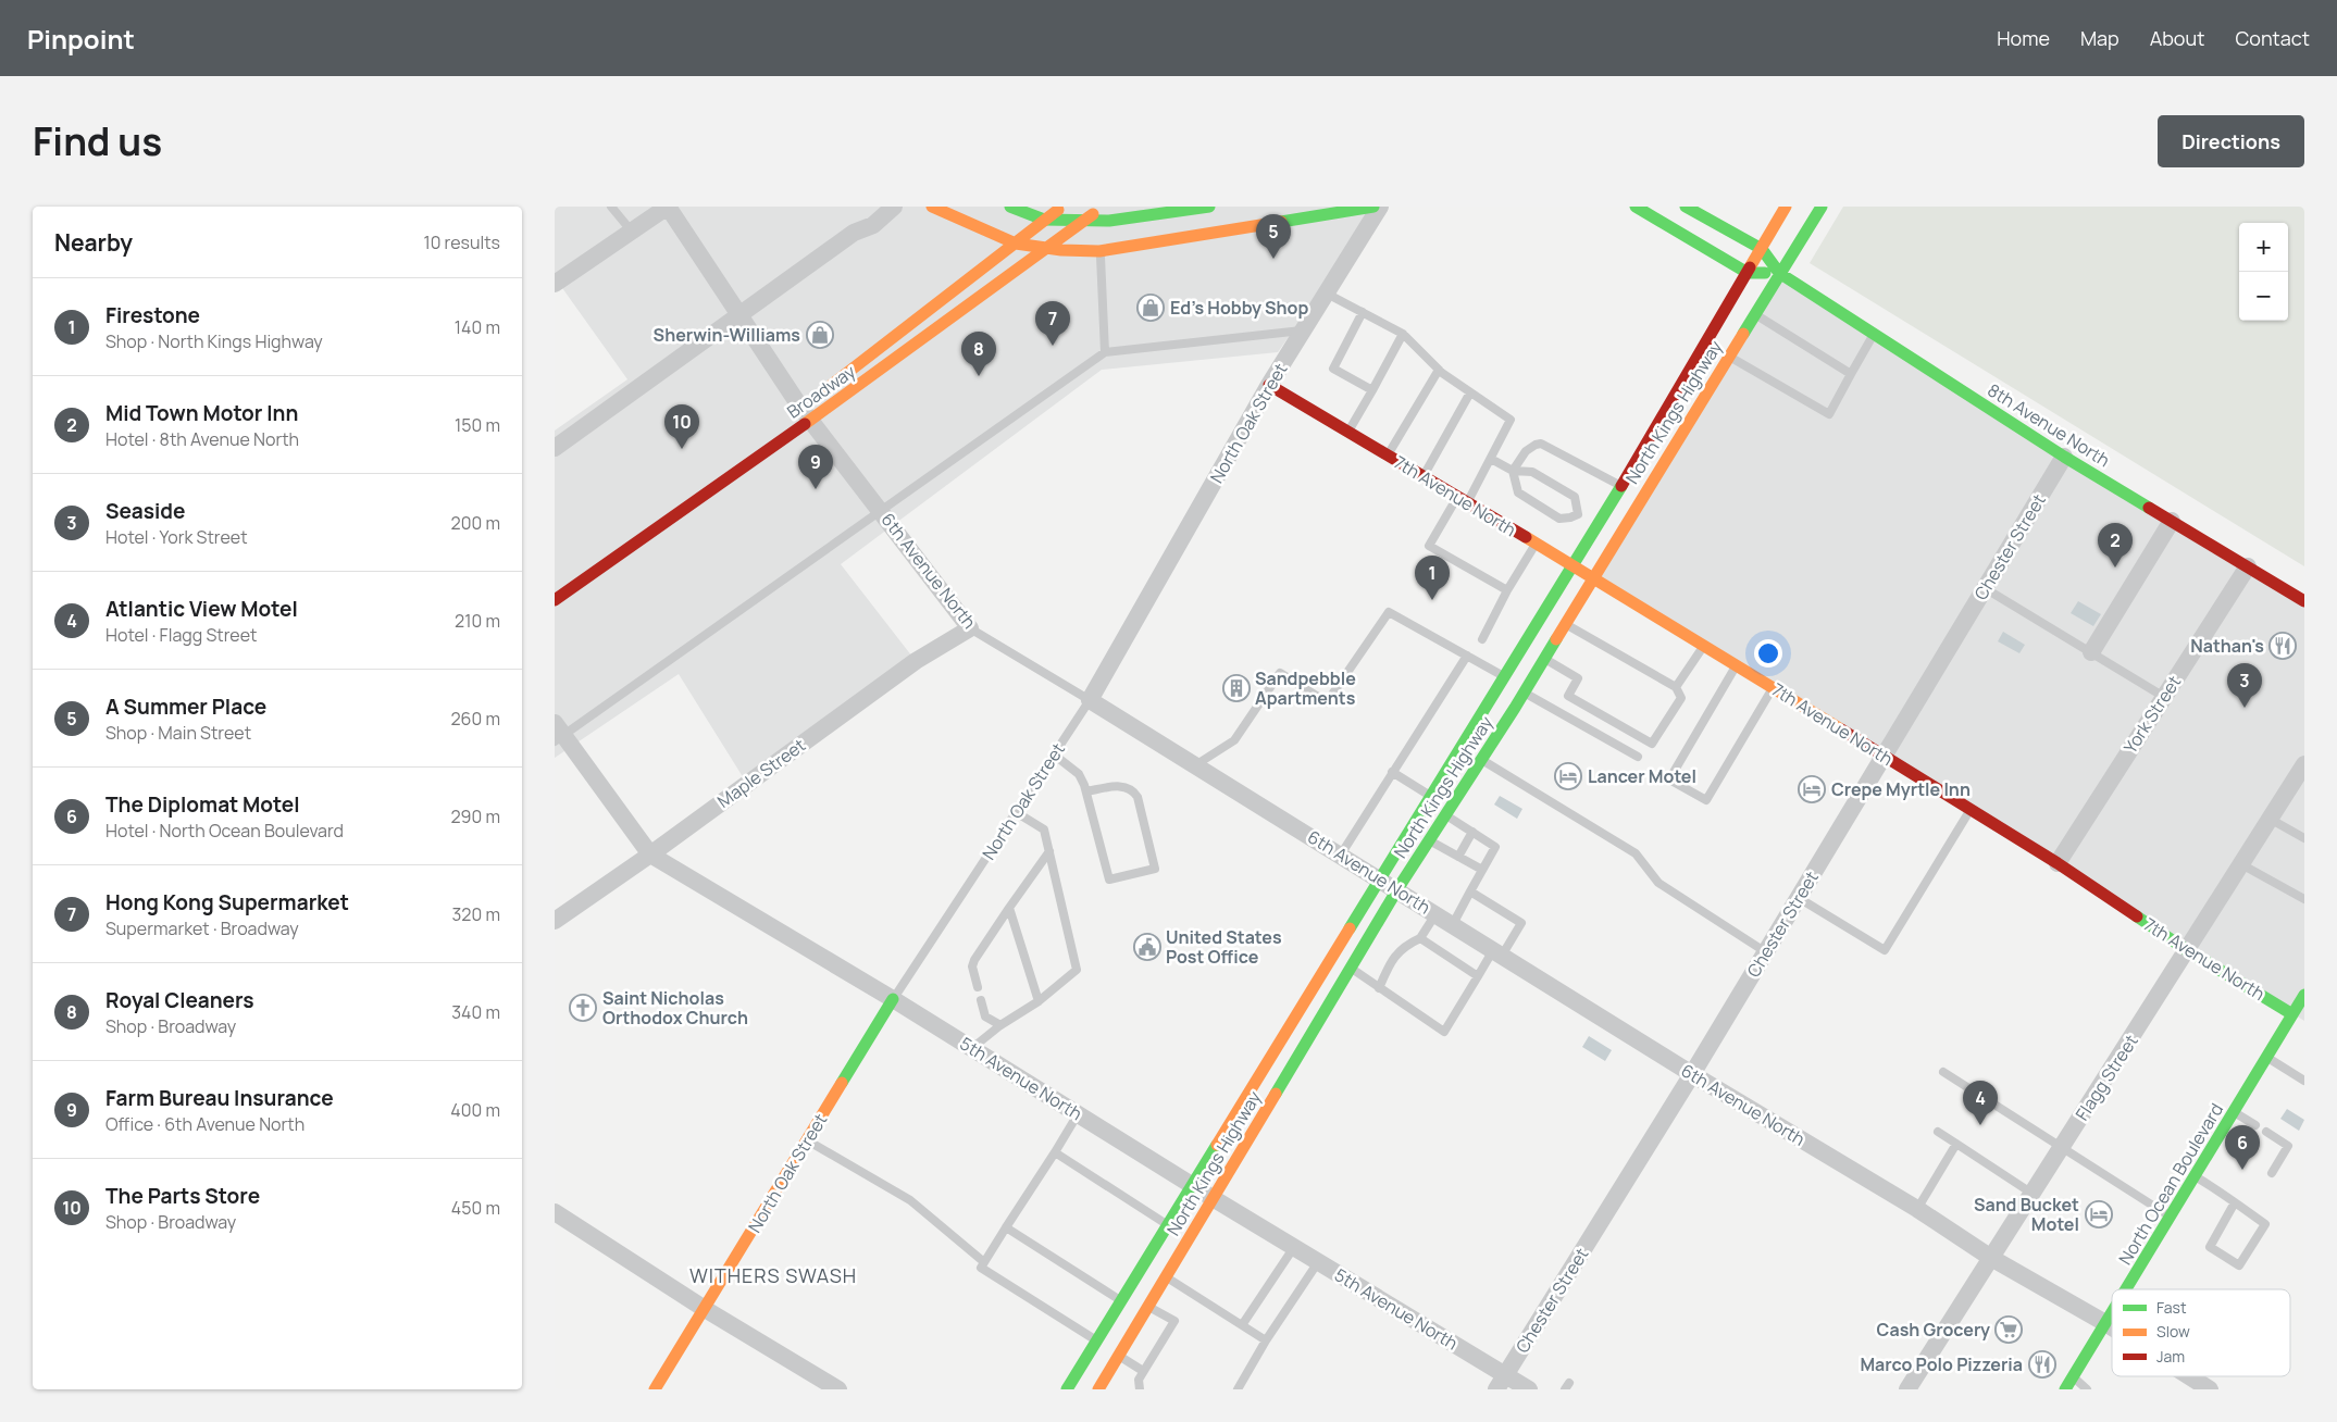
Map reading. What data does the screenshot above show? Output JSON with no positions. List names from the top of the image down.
{
  "streets": {
    "main road": [
      "Broadway",
      "North Kings Highway",
      "North Oak Street",
      "8th Avenue North",
      "7th Avenue North",
      "North Ocean Boulevard"
    ],
    "street": [
      "Chester Street",
      "6th Avenue North",
      "York Street",
      "Maple Street",
      "Flagg Street",
      "5th Avenue North"
    ]
  },
  "crossings": [
    ["Broadway", "6th Avenue North"],
    ["North Kings Highway", "8th Avenue North"],
    ["North Kings Highway", "7th Avenue North"],
    ["North Kings Highway", "6th Avenue North"],
    ["North Kings Highway", "5th Avenue North"],
    ["North Oak Street", "7th Avenue North"],
    ["North Oak Street", "6th Avenue North"],
    ["North Oak Street", "5th Avenue North"],
    ["8th Avenue North", "Chester Street"],
    ["8th Avenue North", "York Street"],
    ["7th Avenue North", "Chester Street"],
    ["7th Avenue North", "York Street"],
    ["7th Avenue North", "Flagg Street"],
    ["7th Avenue North", "North Ocean Boulevard"],
    ["Chester Street", "6th Avenue North"],
    ["Chester Street", "5th Avenue North"],
    ["6th Avenue North", "Maple Street"],
    ["6th Avenue North", "Flagg Street"],
    ["6th Avenue North", "North Ocean Boulevard"],
    ["Maple Street", "5th Avenue North"]
  ],
  "districts": ["WITHERS SWASH"],
  "places": {
    "shop": ["Ed's Hobby Shop", "Sherwin-Williams"],
    "restaurant": ["Nathan's", "Marco Polo Pizzeria"],
    "building": ["Sandpebble Apartments"],
    "hotel": ["Lancer Motel", "Crepe Myrtle Inn", "Sand Bucket Motel"],
    "public building": ["United States Post Office"],
    "church": ["Saint Nicholas Orthodox Church"],
    "supermarket": ["Cash Grocery"]
  },
  "legend": ["Fast", "Slow", "Jam"],
  "page": {
    "header": "Pinpoint",
    "nav": [
      "Home",
      "Map",
      "About",
      "Contact"
    ],
    "title": "Find us",
    "buttons": "Directions",
    "heading": ["Nearby", "10 results"],
    "pins": [
      "5",
      "7",
      "8",
      "10",
      "9",
      "2",
      "1",
      "3",
      "4",
      "6"
    ],
    "map_buttons": ["+", "−"],
    "list": [
      {
        "mark": "1",
        "name": "Firestone",
        "note": "Shop · North Kings Highway",
        "value": "140 m"
      },
      {
        "mark": "2",
        "name": "Mid Town Motor Inn",
        "note": "Hotel · 8th Avenue North",
        "value": "150 m"
      },
      {
        "mark": "3",
        "name": "Seaside",
        "note": "Hotel · York Street",
        "value": "200 m"
      },
      {
        "mark": "4",
        "name": "Atlantic View Motel",
        "note": "Hotel · Flagg Street",
        "value": "210 m"
      },
      {
        "mark": "5",
        "name": "A Summer Place",
        "note": "Shop · Main Street",
        "value": "260 m"
      },
      {
        "mark": "6",
        "name": "The Diplomat Motel",
        "note": "Hotel · North Ocean Boulevard",
        "value": "290 m"
      },
      {
        "mark": "7",
        "name": "Hong Kong Supermarket",
        "note": "Supermarket · Broadway",
        "value": "320 m"
      },
      {
        "mark": "8",
        "name": "Royal Cleaners",
        "note": "Shop · Broadway",
        "value": "340 m"
      },
      {
        "mark": "9",
        "name": "Farm Bureau Insurance",
        "note": "Office · 6th Avenue North",
        "value": "400 m"
      },
      {
        "mark": "10",
        "name": "The Parts Store",
        "note": "Shop · Broadway",
        "value": "450 m"
      }
    ]
  }
}
